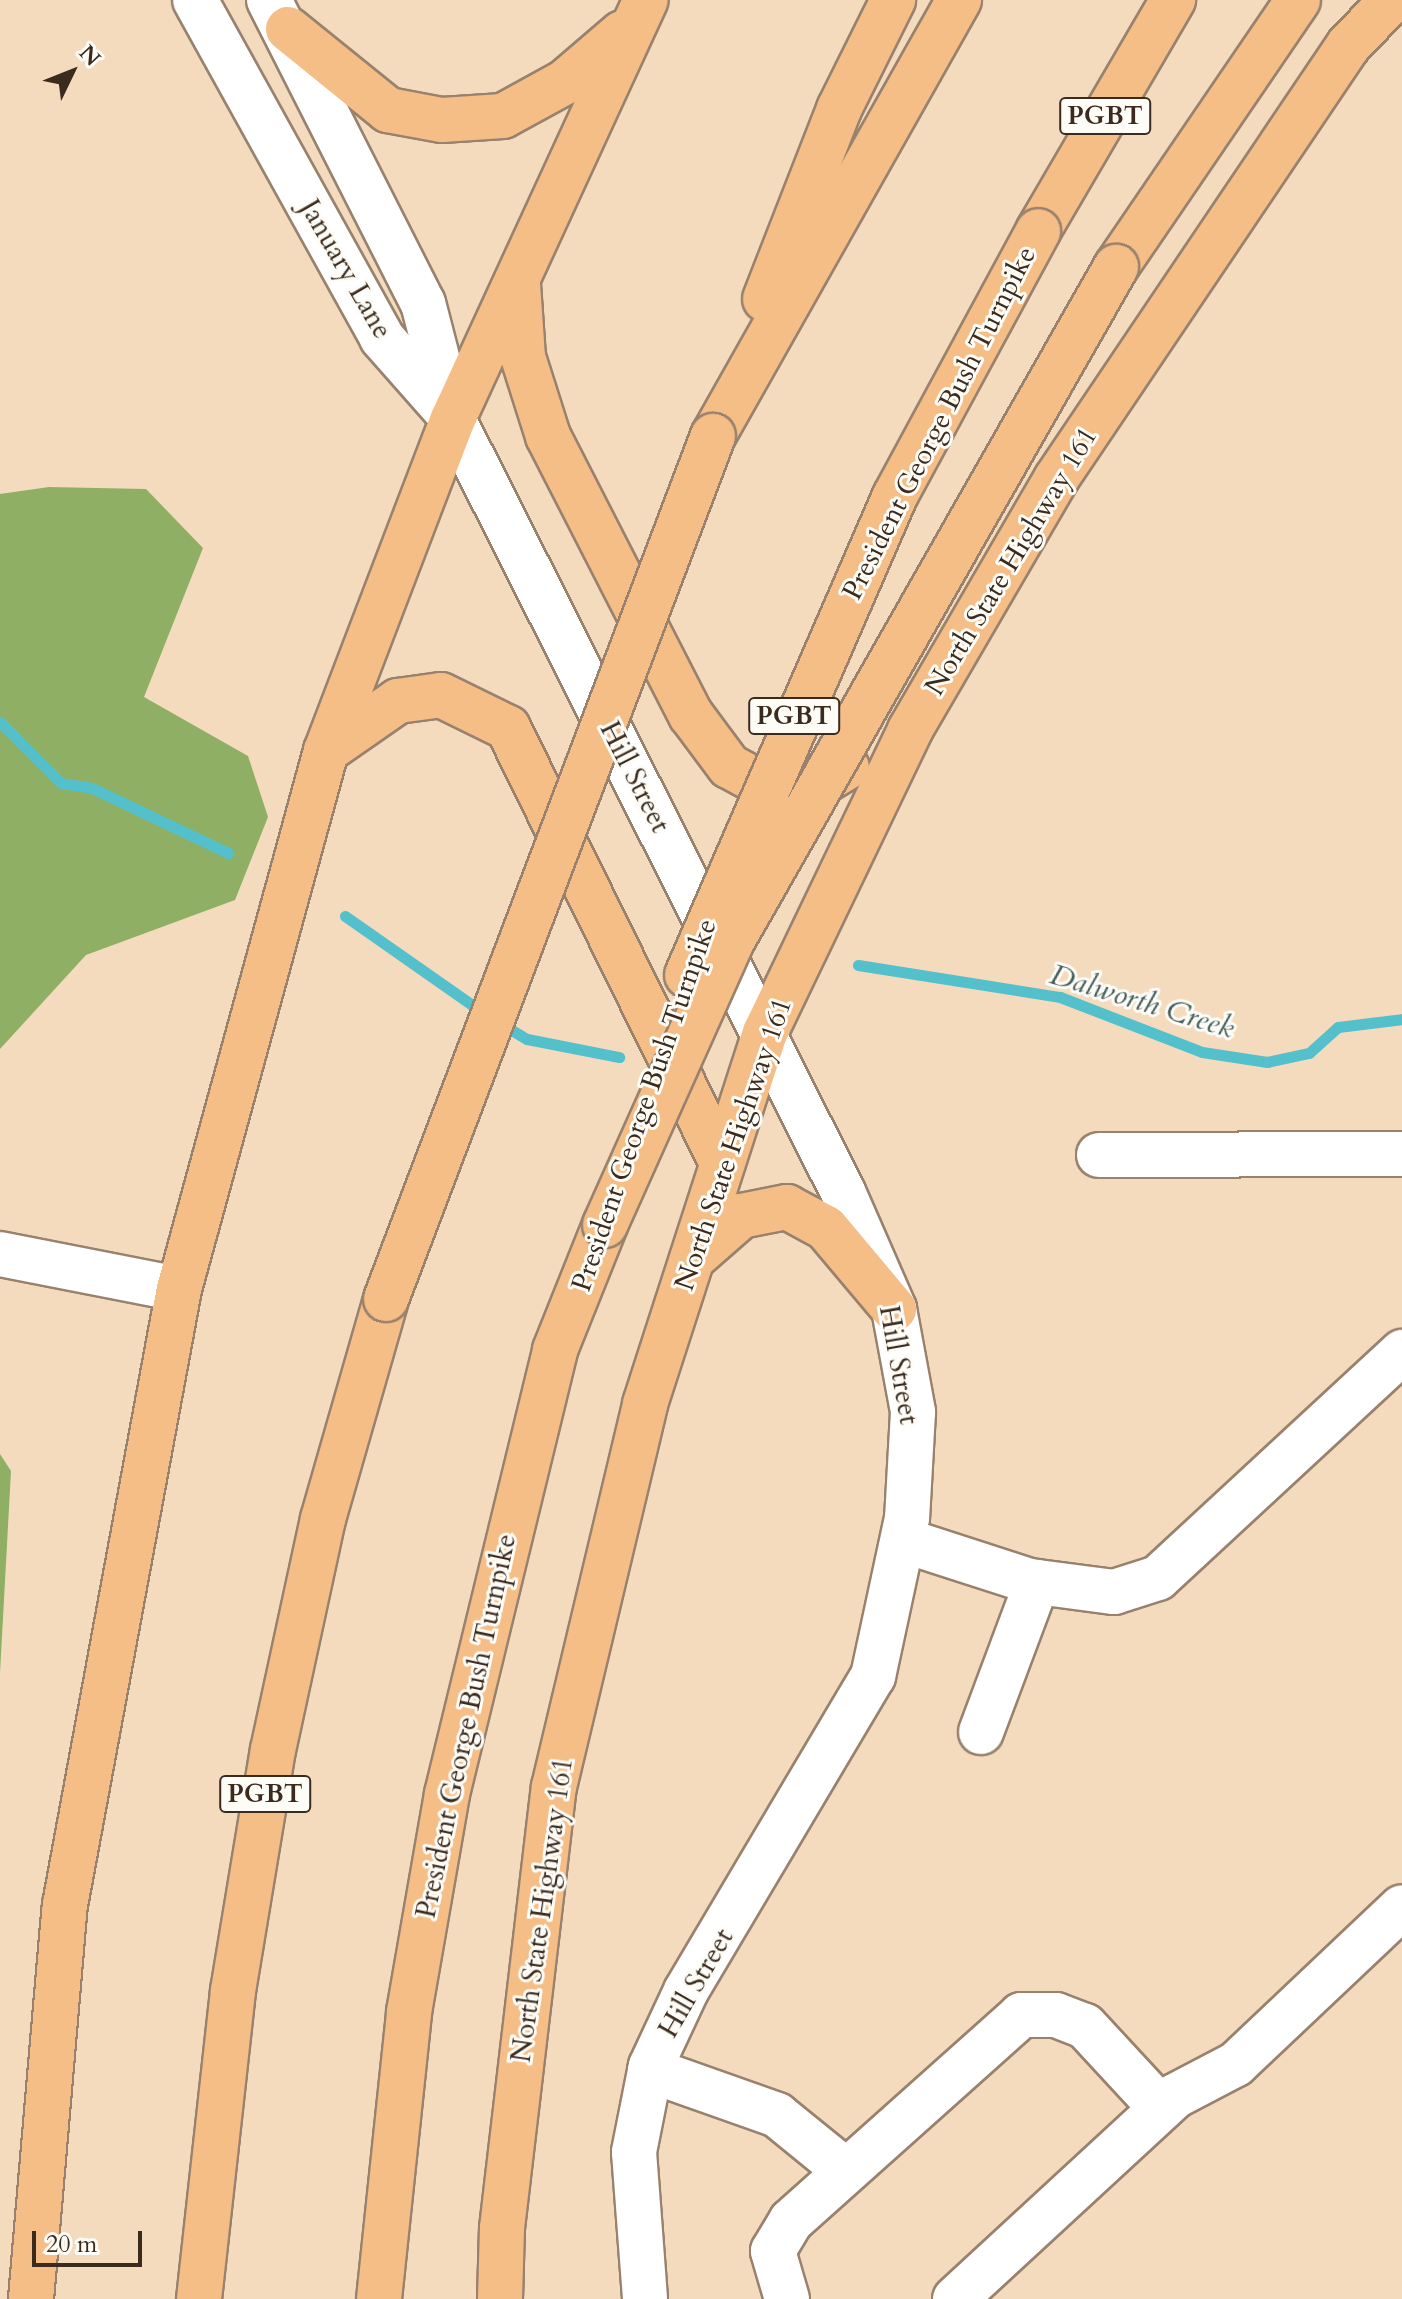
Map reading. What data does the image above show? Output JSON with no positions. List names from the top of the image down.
{
  "streets": {
    "main road": ["PGBT", "President George Bush Turnpike", "North State Highway 161"],
    "street": ["January Lane", "Hill Street"]
  },
  "crossings": [
    ["January Lane", "Hill Street"],
    ["North State Highway 161", "Hill Street"]
  ],
  "water": ["Dalworth Creek"],
  "scale_bar": "20 m",
  "north": "top right"
}
